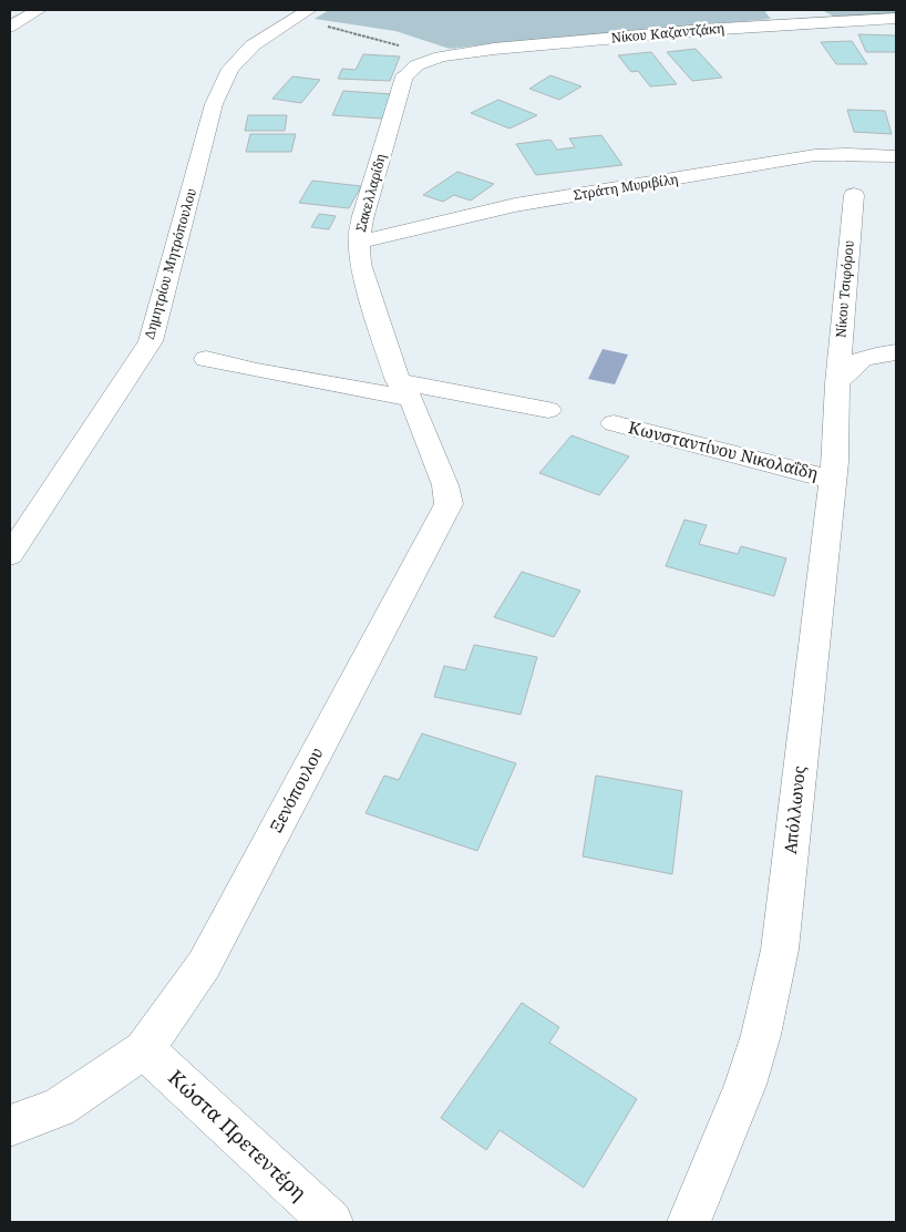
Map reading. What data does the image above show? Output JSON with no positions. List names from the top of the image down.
{
  "streets": {
    "street": [
      "Νίκου Καζαντζάκη",
      "Στράτη Μυριβίλη",
      "Σακελλαρίδη",
      "Δημητρίου Μητρόπουλου",
      "Νίκου Τσιφόρου",
      "Κωνσταντίνου Νικολαΐδη",
      "Ξενόπουλου",
      "Απόλλωνος",
      "Κώστα Πρετεντέρη"
    ]
  },
  "crossings": [
    ["Νίκου Καζαντζάκη", "Σακελλαρίδη"],
    ["Στράτη Μυριβίλη", "Σακελλαρίδη"],
    ["Σακελλαρίδη", "Ξενόπουλου"],
    ["Νίκου Τσιφόρου", "Απόλλωνος"],
    ["Κωνσταντίνου Νικολαΐδη", "Απόλλωνος"],
    ["Ξενόπουλου", "Κώστα Πρετεντέρη"]
  ]
}
